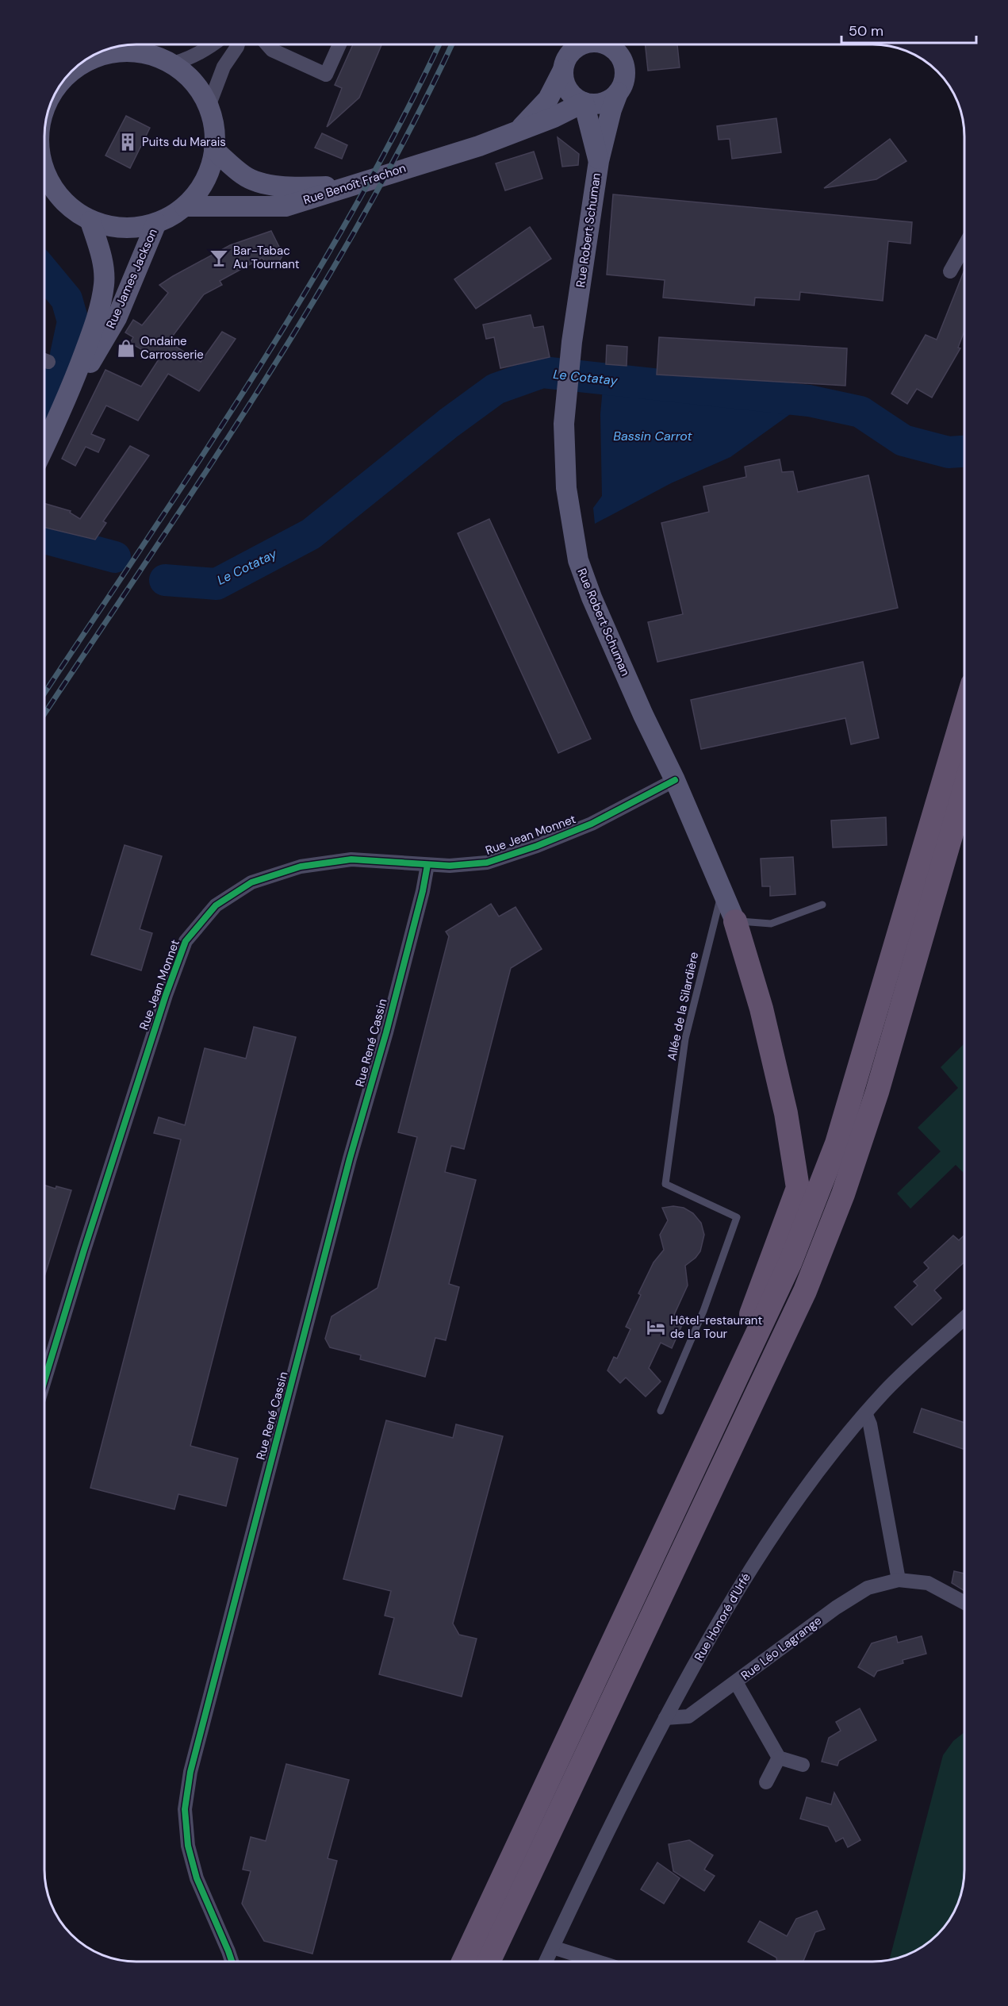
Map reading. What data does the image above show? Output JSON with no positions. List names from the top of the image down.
{
  "streets": {
    "main road": ["Rue Benoît Frachon", "Rue Robert Schuman", "Rue James Jackson"],
    "street": [
      "Rue Jean Monnet",
      "Rue René Cassin",
      "Rue Honoré d'Urfé",
      "Rue Léo Lagrange"
    ],
    "lane": ["Allée de la Silardière"]
  },
  "crossings": [
    ["Rue Benoît Frachon", "Rue Robert Schuman"],
    ["Rue Robert Schuman", "Rue Jean Monnet"],
    ["Rue Robert Schuman", "Allée de la Silardière"],
    ["Rue Jean Monnet", "Rue René Cassin"],
    ["Rue Honoré d'Urfé", "Rue Léo Lagrange"]
  ],
  "water": ["Le Cotatay", "Bassin Carrot"],
  "places": {
    "building": ["Puits du Marais"],
    "bar": ["Bar-Tabac Au Tournant"],
    "shop": ["Ondaine Carrosserie"],
    "hotel": ["Hôtel-restaurant de La Tour"]
  },
  "scale_bar": "50 m"
}
